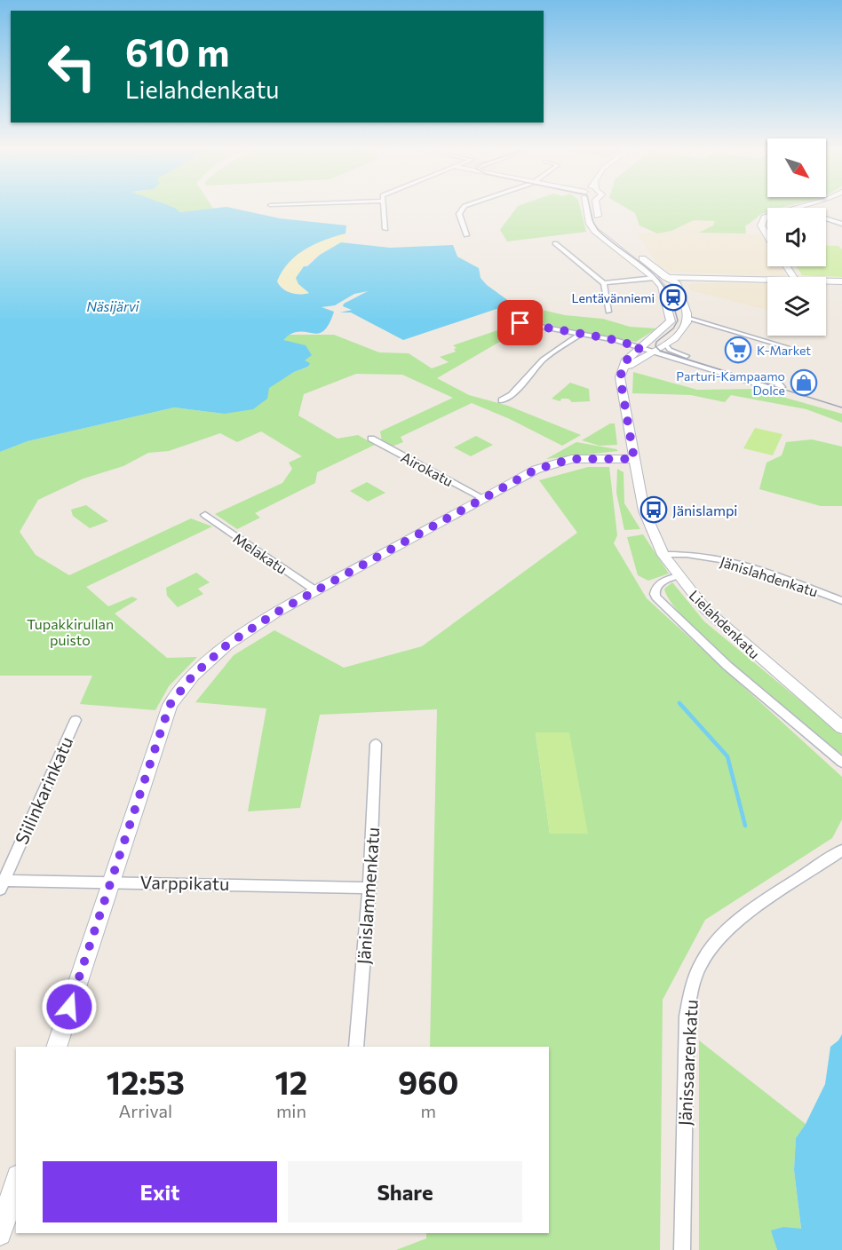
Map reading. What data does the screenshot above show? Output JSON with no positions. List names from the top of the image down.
{
  "streets": {
    "main road": ["Lielahdenkatu"],
    "street": [
      "Airokatu",
      "Melakatu",
      "Jänislahdenkatu",
      "Siilinkarinkatu",
      "Varppikatu",
      "Jänislammenkatu",
      "Jänissaarenkatu"
    ]
  },
  "crossings": [
    ["Jänislahdenkatu", "Lielahdenkatu"],
    ["Siilinkarinkatu", "Varppikatu"],
    ["Varppikatu", "Jänislammenkatu"]
  ],
  "water": ["Näsijärvi"],
  "parks": ["Tupakkirullan puisto"],
  "places": {
    "station": ["Lentävänniemi"],
    "supermarket": ["K-Market"],
    "shop": ["Parturi-Kampaamo Dolce"],
    "bus stop": ["Jänislampi"]
  },
  "north": "bottom right",
  "page": {
    "turn": ["610 m", "Lielahdenkatu"],
    "eta": [
      "12:53",
      "Arrival",
      "12",
      "min",
      "960",
      "m"
    ],
    "buttons": ["Exit", "Share"]
  }
}
